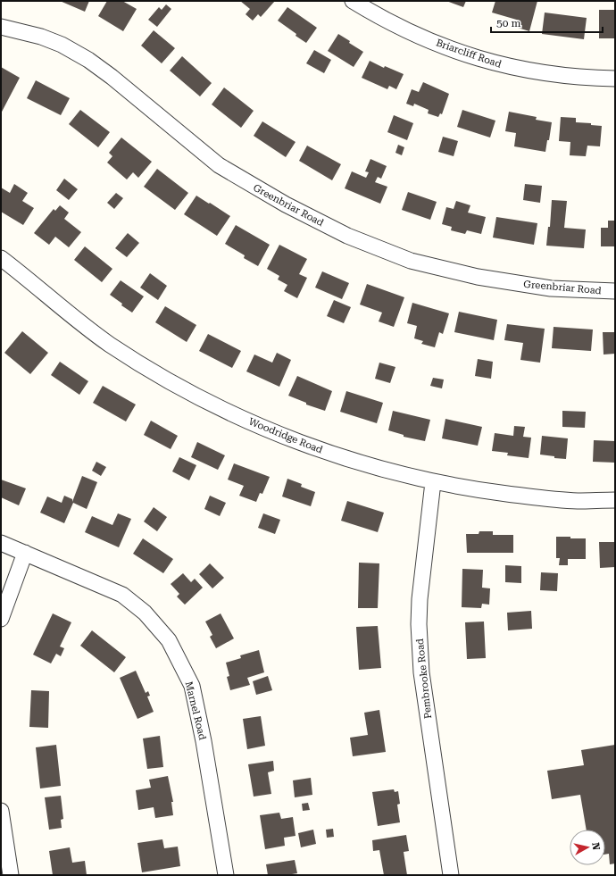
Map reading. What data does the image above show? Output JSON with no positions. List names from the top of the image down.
{
  "streets": {
    "street": [
      "Briarcliff Road",
      "Greenbriar Road",
      "Woodridge Road",
      "Pembrooke Road",
      "Marnel Road"
    ]
  },
  "crossings": [
    ["Woodridge Road", "Pembrooke Road"]
  ],
  "scale_bar": "50 m",
  "north": "right"
}
